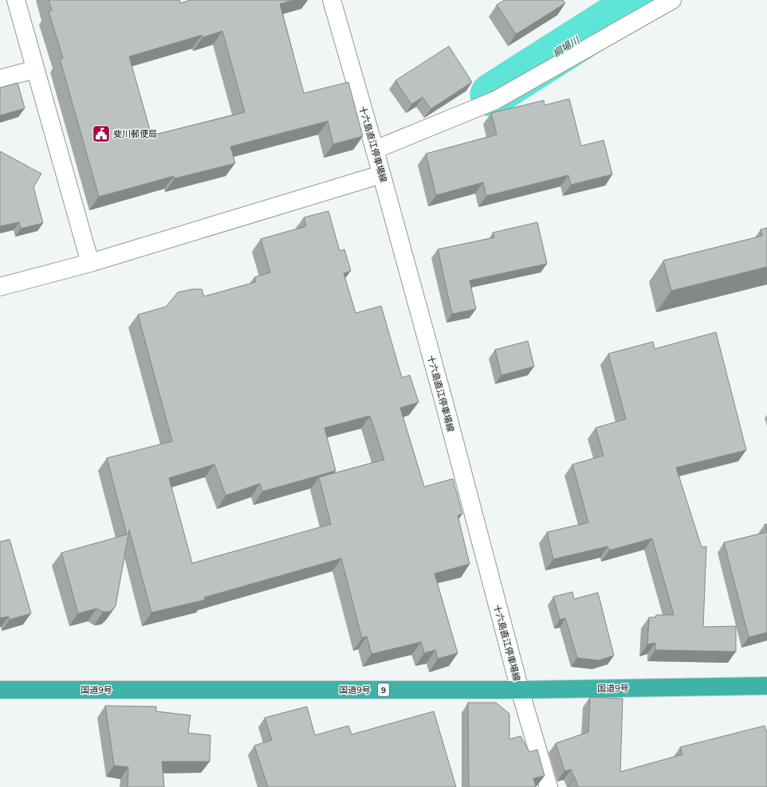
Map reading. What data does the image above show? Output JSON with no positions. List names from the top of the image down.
{
  "streets": {
    "highway": ["国道9号", "9"],
    "street": ["十六島直江停車場線"]
  },
  "crossings": [
    ["十六島直江停車場線", "国道9号"]
  ],
  "water": ["綱場川"],
  "places": {
    "public building": ["斐川郵便局"]
  }
}
